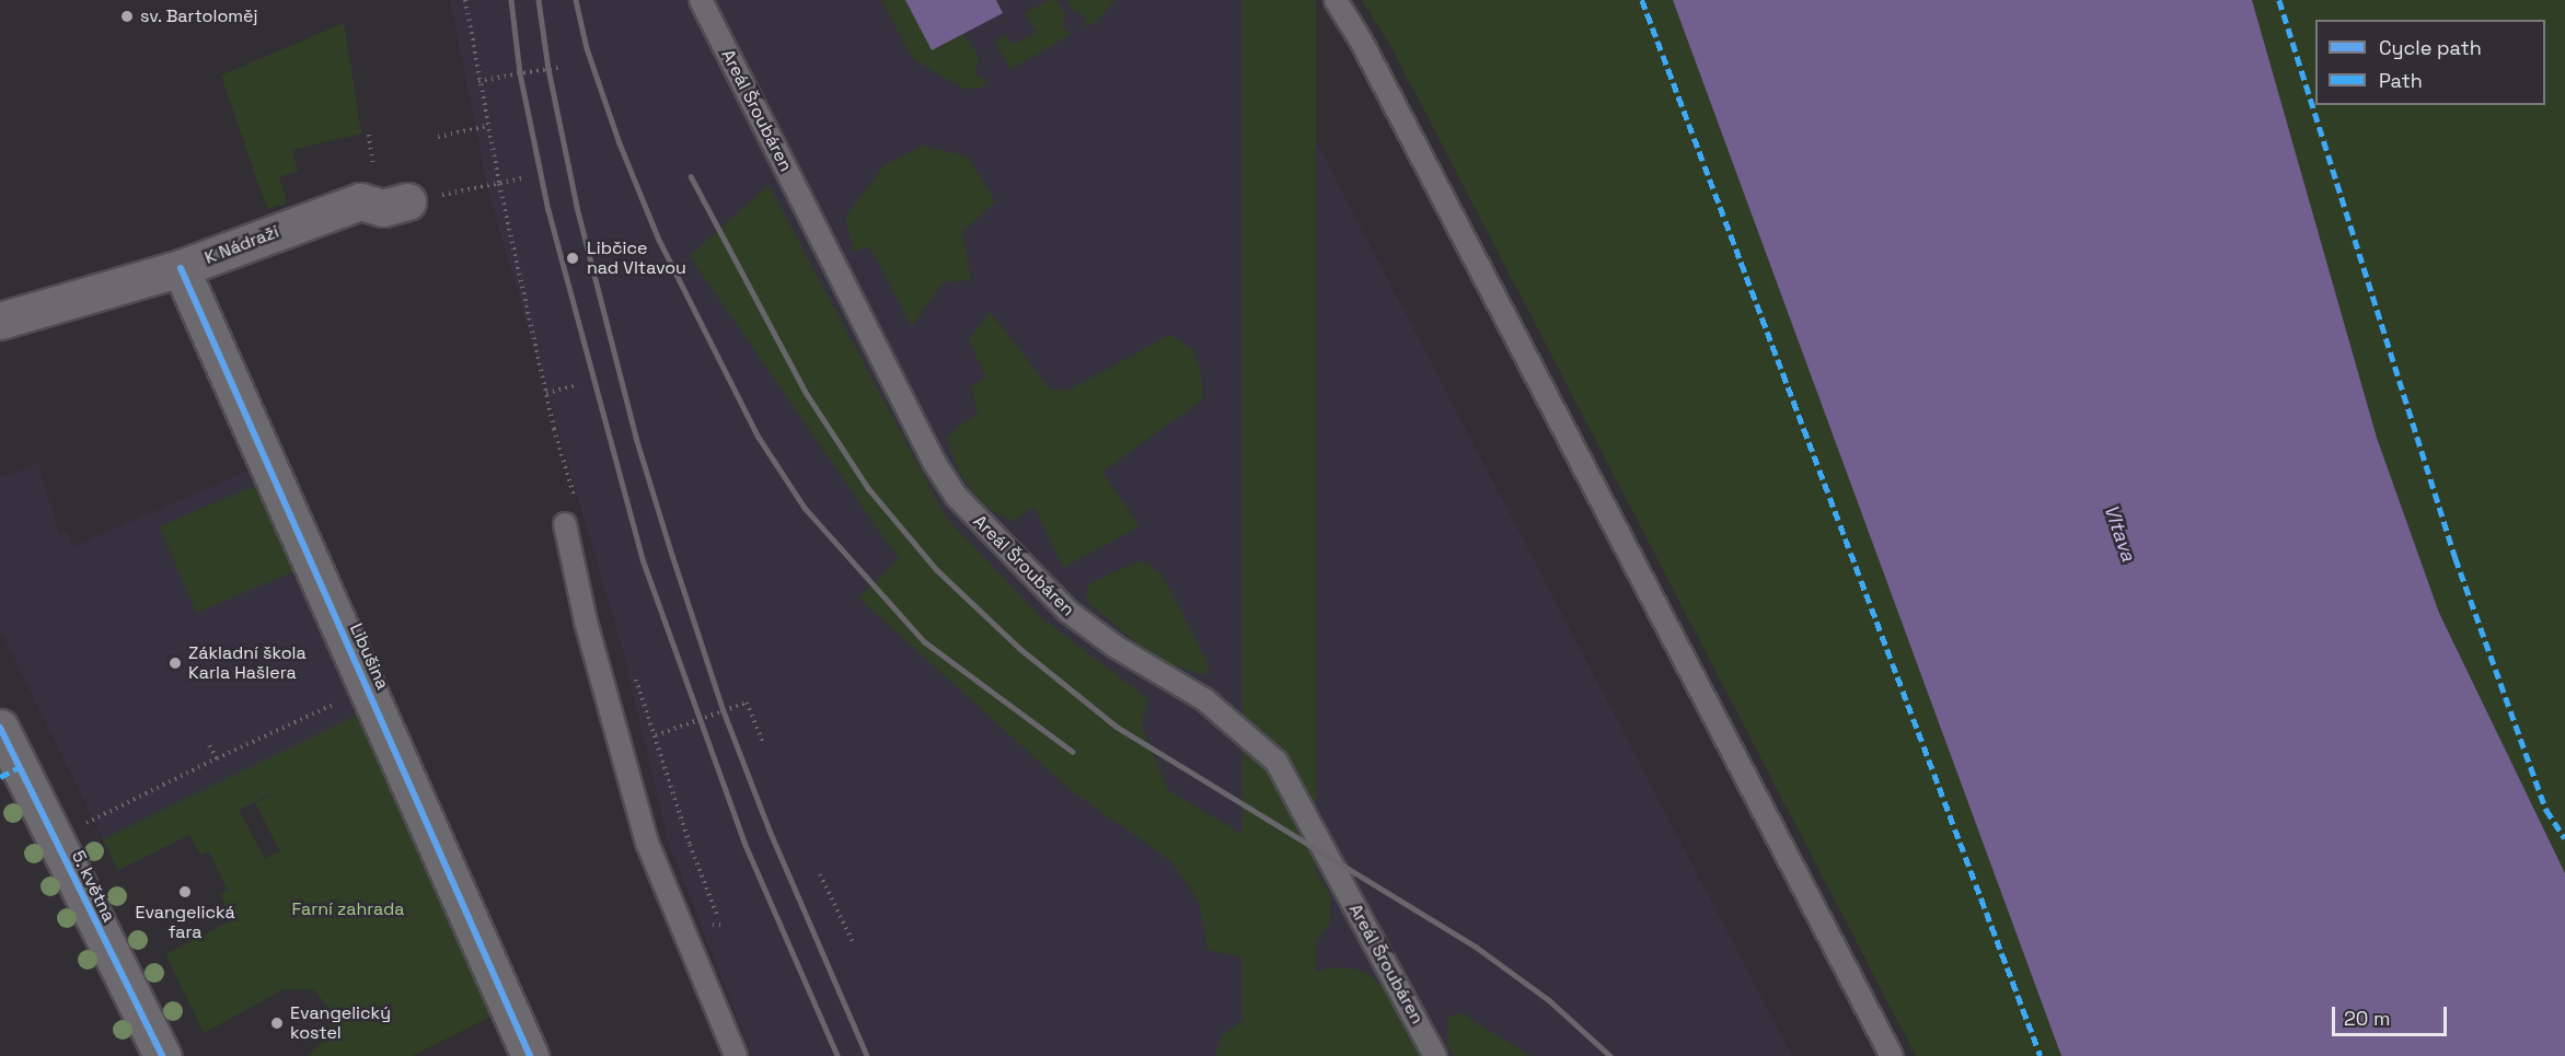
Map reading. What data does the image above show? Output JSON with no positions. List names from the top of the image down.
{
  "streets": {
    "street": ["K Nádraží", "Libušina", "5. května"],
    "lane": ["Areál Šroubáren"]
  },
  "crossings": [
    ["K Nádraží", "Libušina"]
  ],
  "water": ["Vltava"],
  "parks": ["Farní zahrada"],
  "places": [
    "sv. Bartoloměj",
    "Libčice nad Vltavou",
    "Základní škola Karla Hašlera",
    "Evangelická fara",
    "Evangelický kostel"
  ],
  "legend": ["Cycle path", "Path"],
  "scale_bar": "20 m"
}
